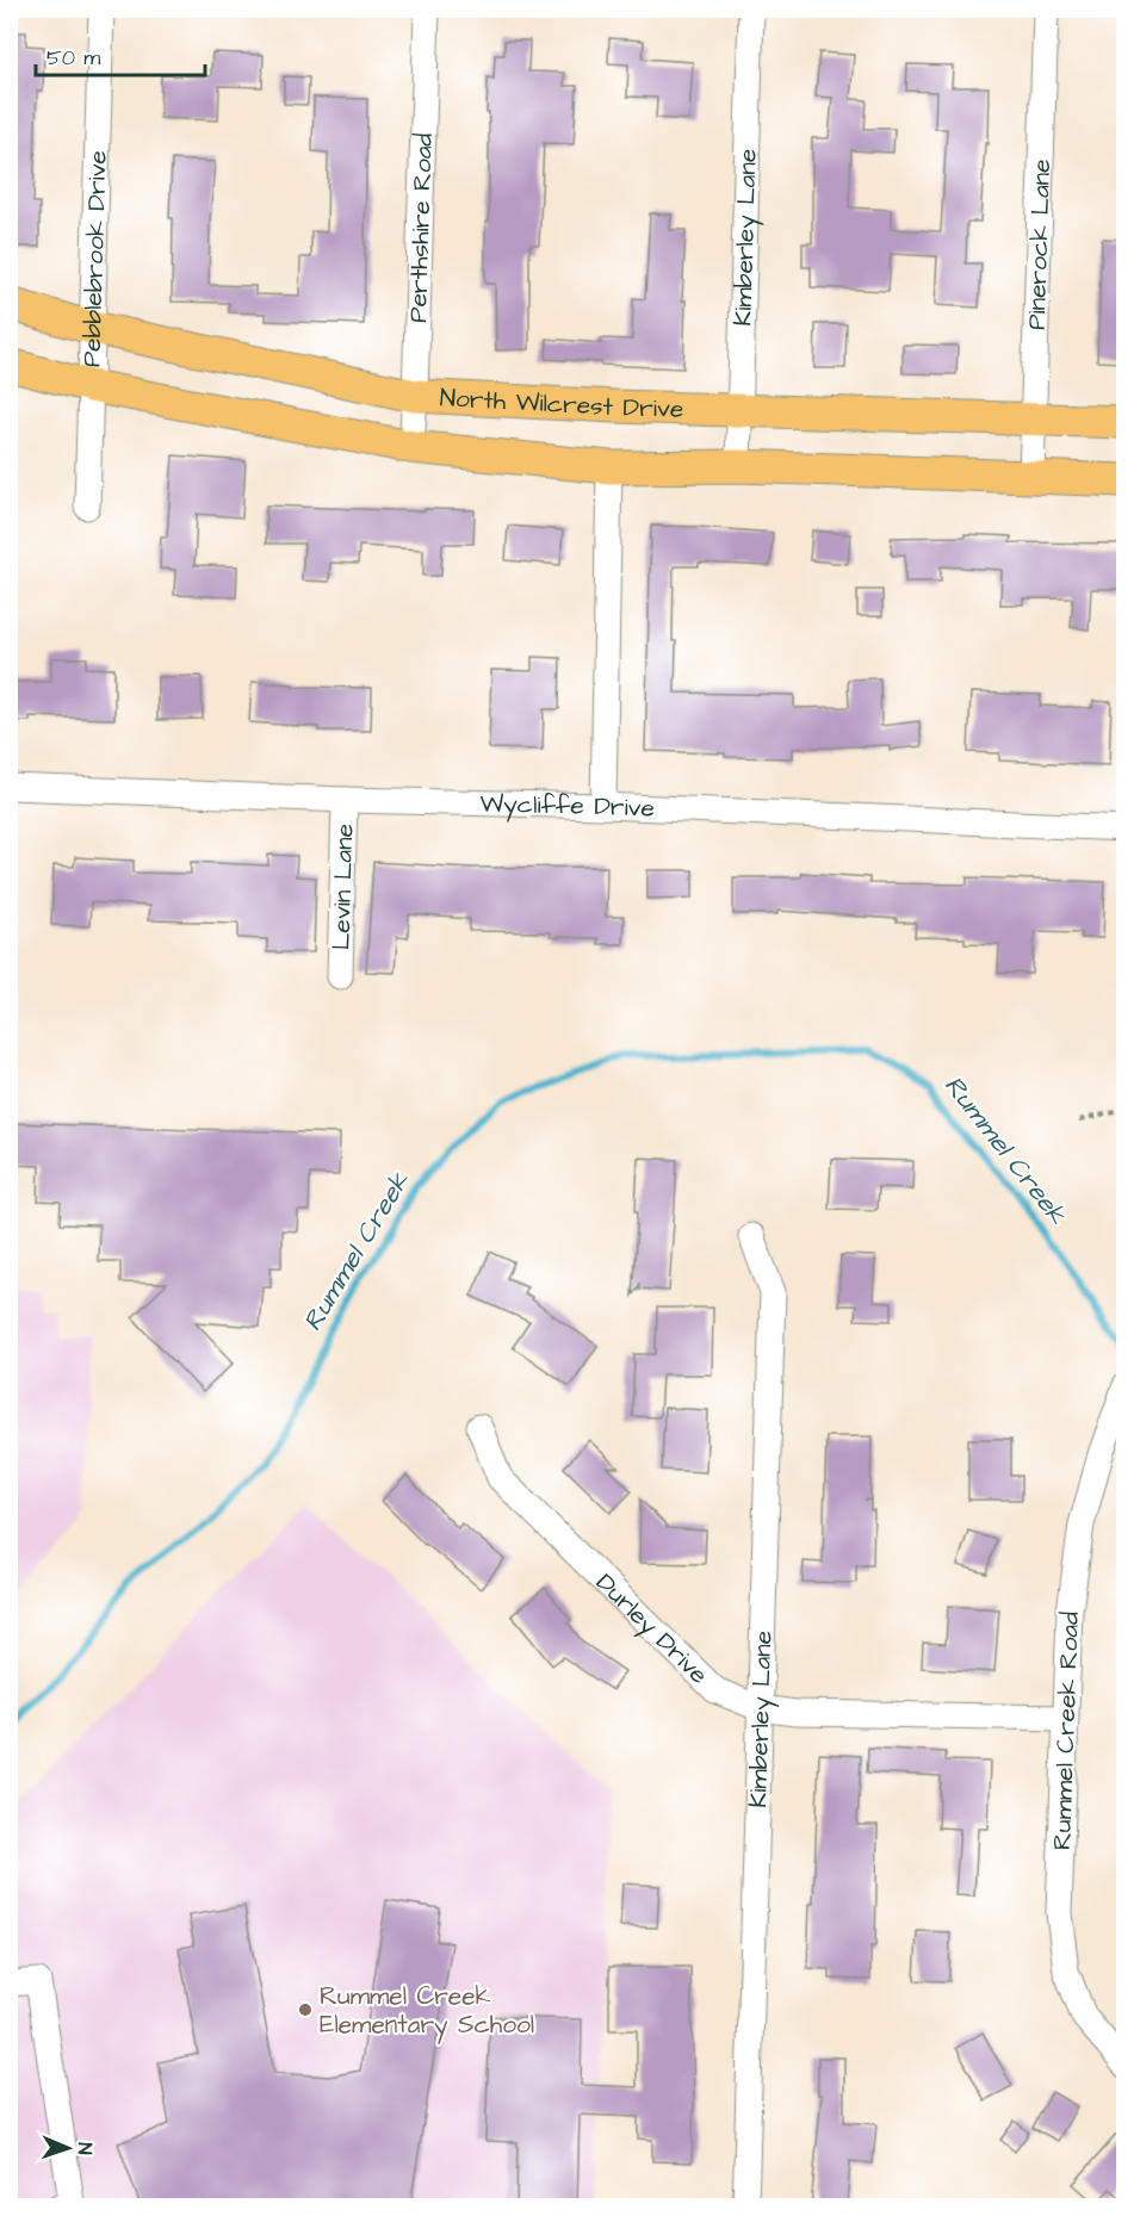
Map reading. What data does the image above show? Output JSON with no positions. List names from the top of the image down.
{
  "streets": {
    "main road": ["North Wilcrest Drive"],
    "street": [
      "Perthshire Road",
      "Kimberley Lane",
      "Pinerock Lane",
      "Pebblebrook Drive",
      "Wycliffe Drive",
      "Levin Lane",
      "Durley Drive",
      "Rummel Creek Road"
    ]
  },
  "crossings": [
    ["Perthshire Road", "North Wilcrest Drive"],
    ["Kimberley Lane", "North Wilcrest Drive"],
    ["Kimberley Lane", "Durley Drive"],
    ["Pinerock Lane", "North Wilcrest Drive"],
    ["Pebblebrook Drive", "North Wilcrest Drive"],
    ["Wycliffe Drive", "Levin Lane"],
    ["Durley Drive", "Rummel Creek Road"]
  ],
  "water": ["Rummel Creek"],
  "places": ["Rummel Creek Elementary School"],
  "scale_bar": "50 m",
  "north": "right"
}
